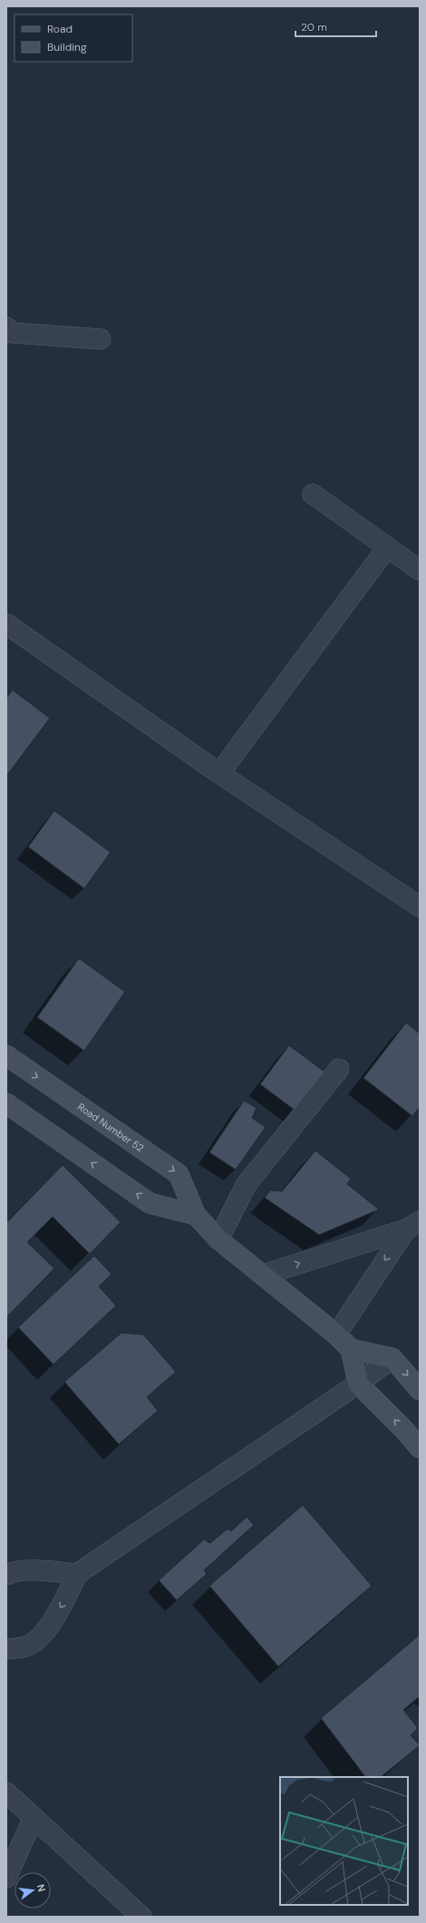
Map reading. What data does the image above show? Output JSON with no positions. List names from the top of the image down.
{
  "streets": {
    "main road": ["Road Number 52"]
  },
  "legend": ["Road", "Building"],
  "scale_bar": "20 m",
  "north": "right"
}
